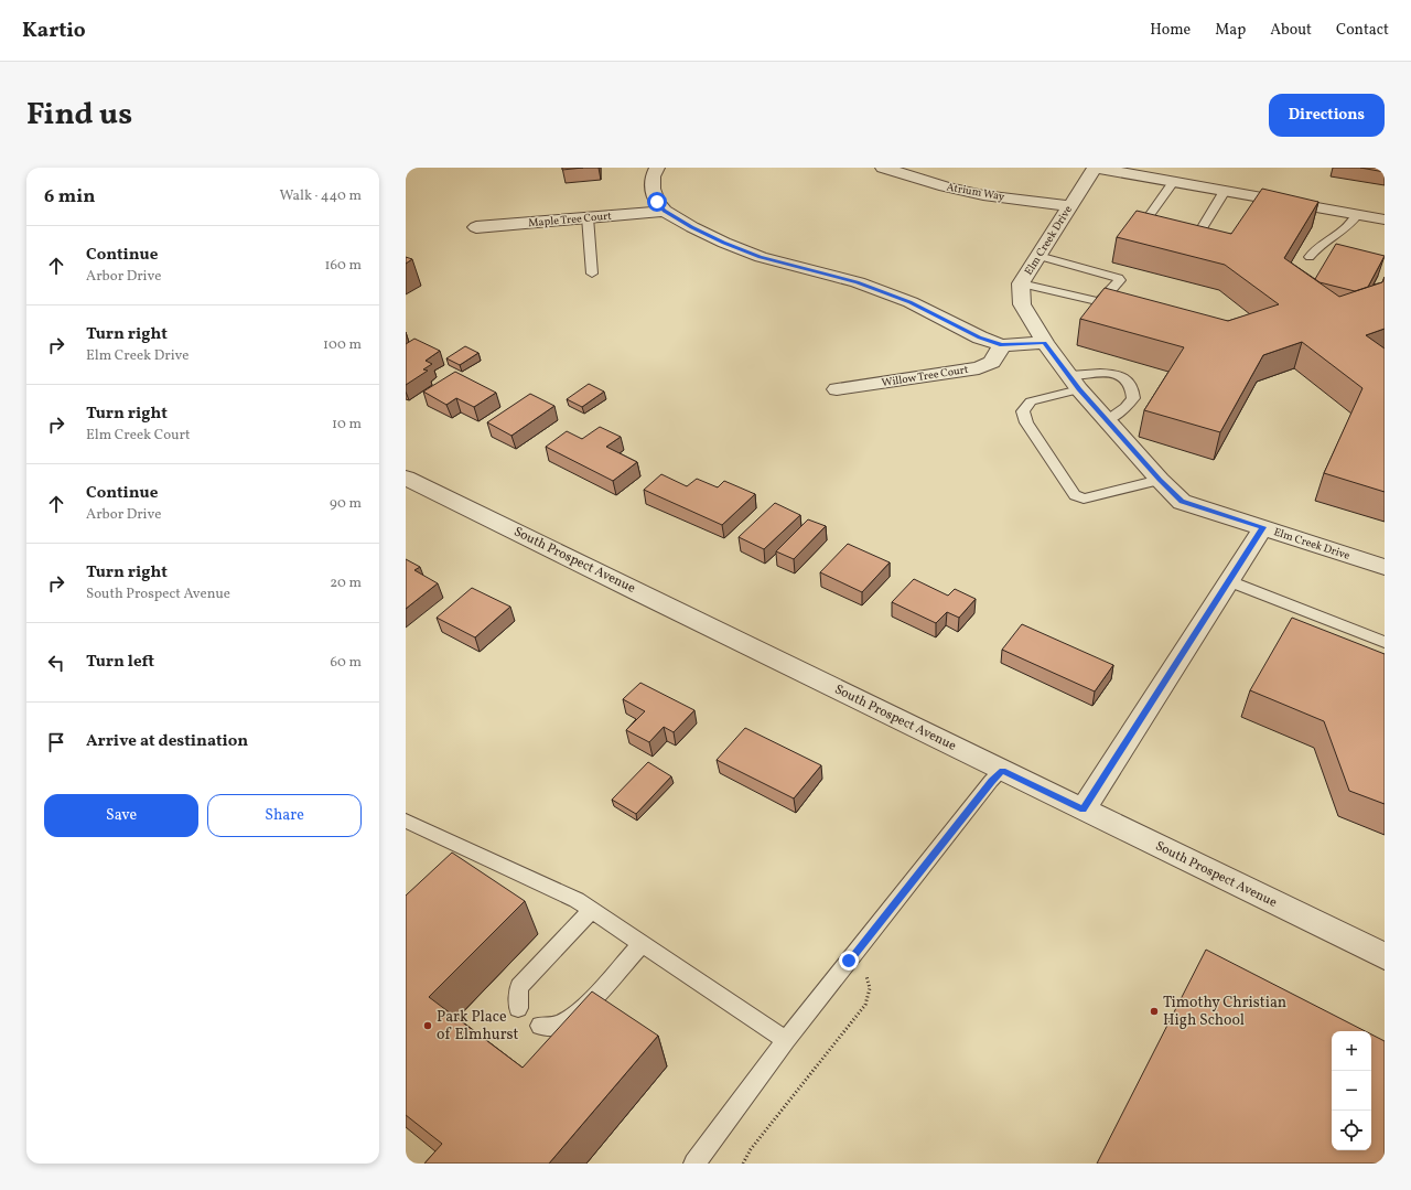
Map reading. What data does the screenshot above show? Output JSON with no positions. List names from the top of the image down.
{
  "streets": {
    "street": [
      "Atrium Way",
      "Maple Tree Court",
      "Elm Creek Drive",
      "Willow Tree Court",
      "South Prospect Avenue"
    ]
  },
  "crossings": [
    ["Atrium Way", "Elm Creek Drive"]
  ],
  "places": ["Timothy Christian High School", "Park Place of Elmhurst"],
  "page": {
    "header": "Kartio",
    "nav": [
      "Home",
      "Map",
      "About",
      "Contact"
    ],
    "title": "Find us",
    "buttons": [
      "Directions",
      ["Save", "Share"]
    ],
    "heading": ["6 min", "Walk · 440 m"],
    "list": [
      ["Continue", "Arbor Drive", "160 m"],
      ["Turn right", "Elm Creek Drive", "100 m"],
      ["Turn right", "Elm Creek Court", "10 m"],
      ["Continue", "Arbor Drive", "90 m"],
      ["Turn right", "South Prospect Avenue", "20 m"],
      ["Turn left", "60 m"],
      "Arrive at destination"
    ],
    "map_buttons": ["+", "−"]
  }
}
